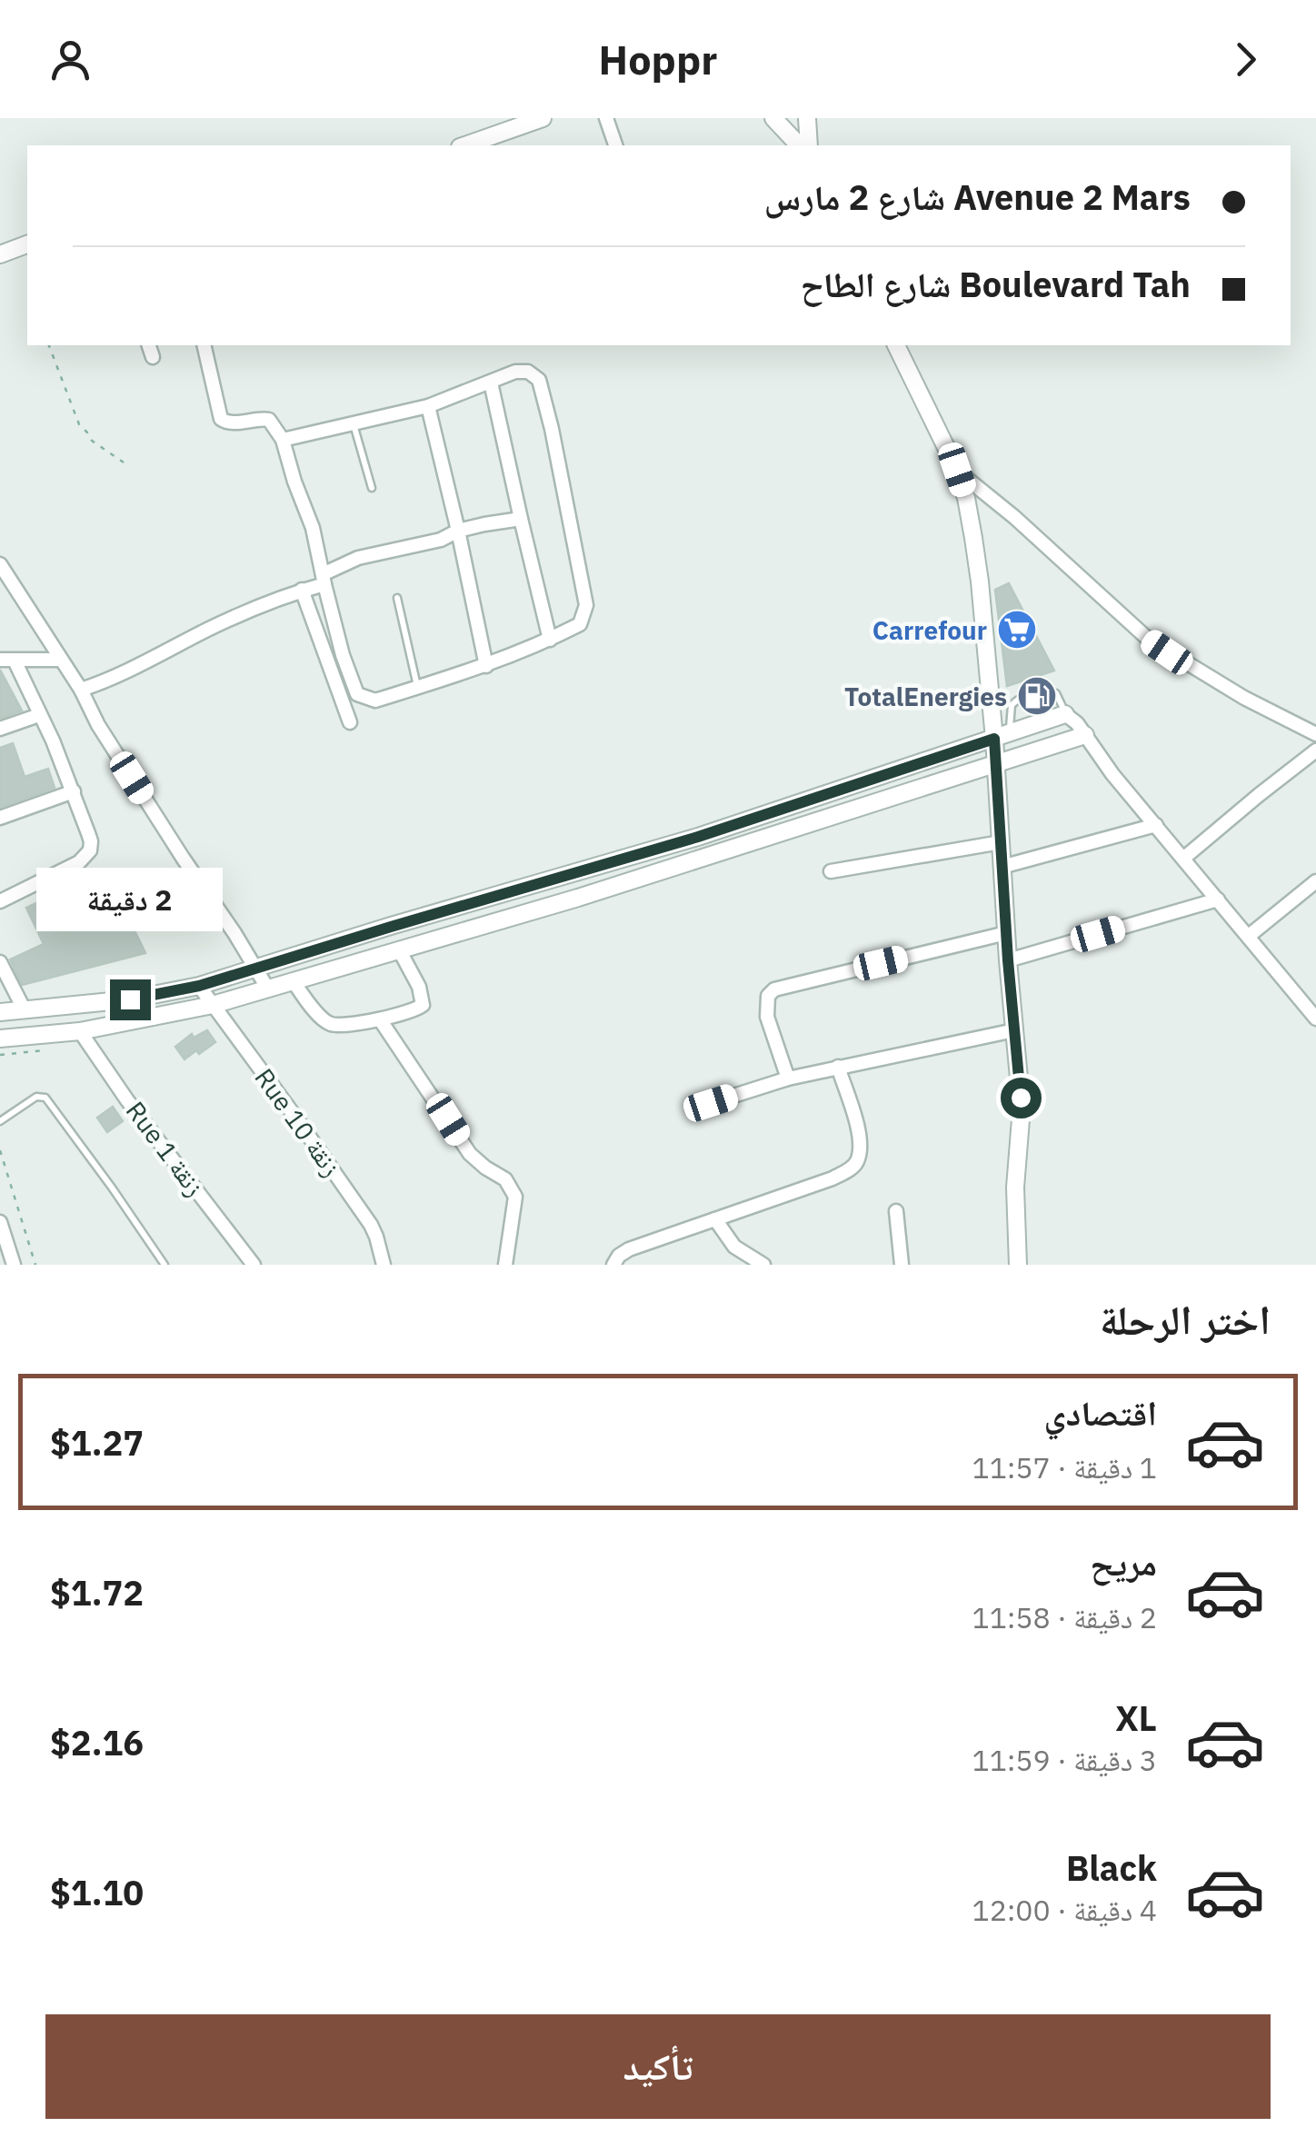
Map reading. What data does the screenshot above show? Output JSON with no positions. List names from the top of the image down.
{
  "streets": {
    "street": ["Rue 10 زنقة", "Rue 1 زنقة"]
  },
  "places": {
    "supermarket": ["Carrefour"],
    "fuel station": ["TotalEnergies"]
  },
  "page": {
    "header": "Hoppr",
    "banner": ["Avenue 2 Mars شارع 2 مارس", "Boulevard Tah شارع الطاح"],
    "bubble": "2 دقيقة",
    "heading": "اختر الرحلة",
    "list": [
      {
        "name": "اقتصادي",
        "note": "1 دقيقة · 11:57",
        "value": "$1.27"
      },
      {
        "name": "مريح",
        "note": "2 دقيقة · 11:58",
        "value": "$1.72"
      },
      {
        "name": "XL",
        "note": "3 دقيقة · 11:59",
        "value": "$2.16"
      },
      {
        "name": "Black",
        "note": "4 دقيقة · 12:00",
        "value": "$1.10"
      }
    ],
    "buttons": "تأكيد"
  }
}
